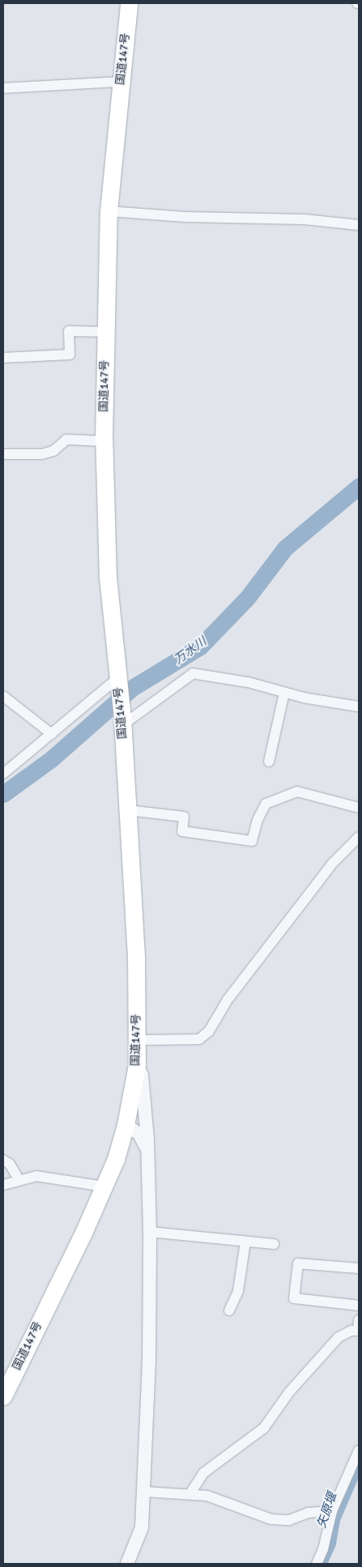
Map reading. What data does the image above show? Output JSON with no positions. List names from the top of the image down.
{
  "streets": {
    "highway": ["国道147号"]
  },
  "water": ["万水川", "矢原堰"]
}
